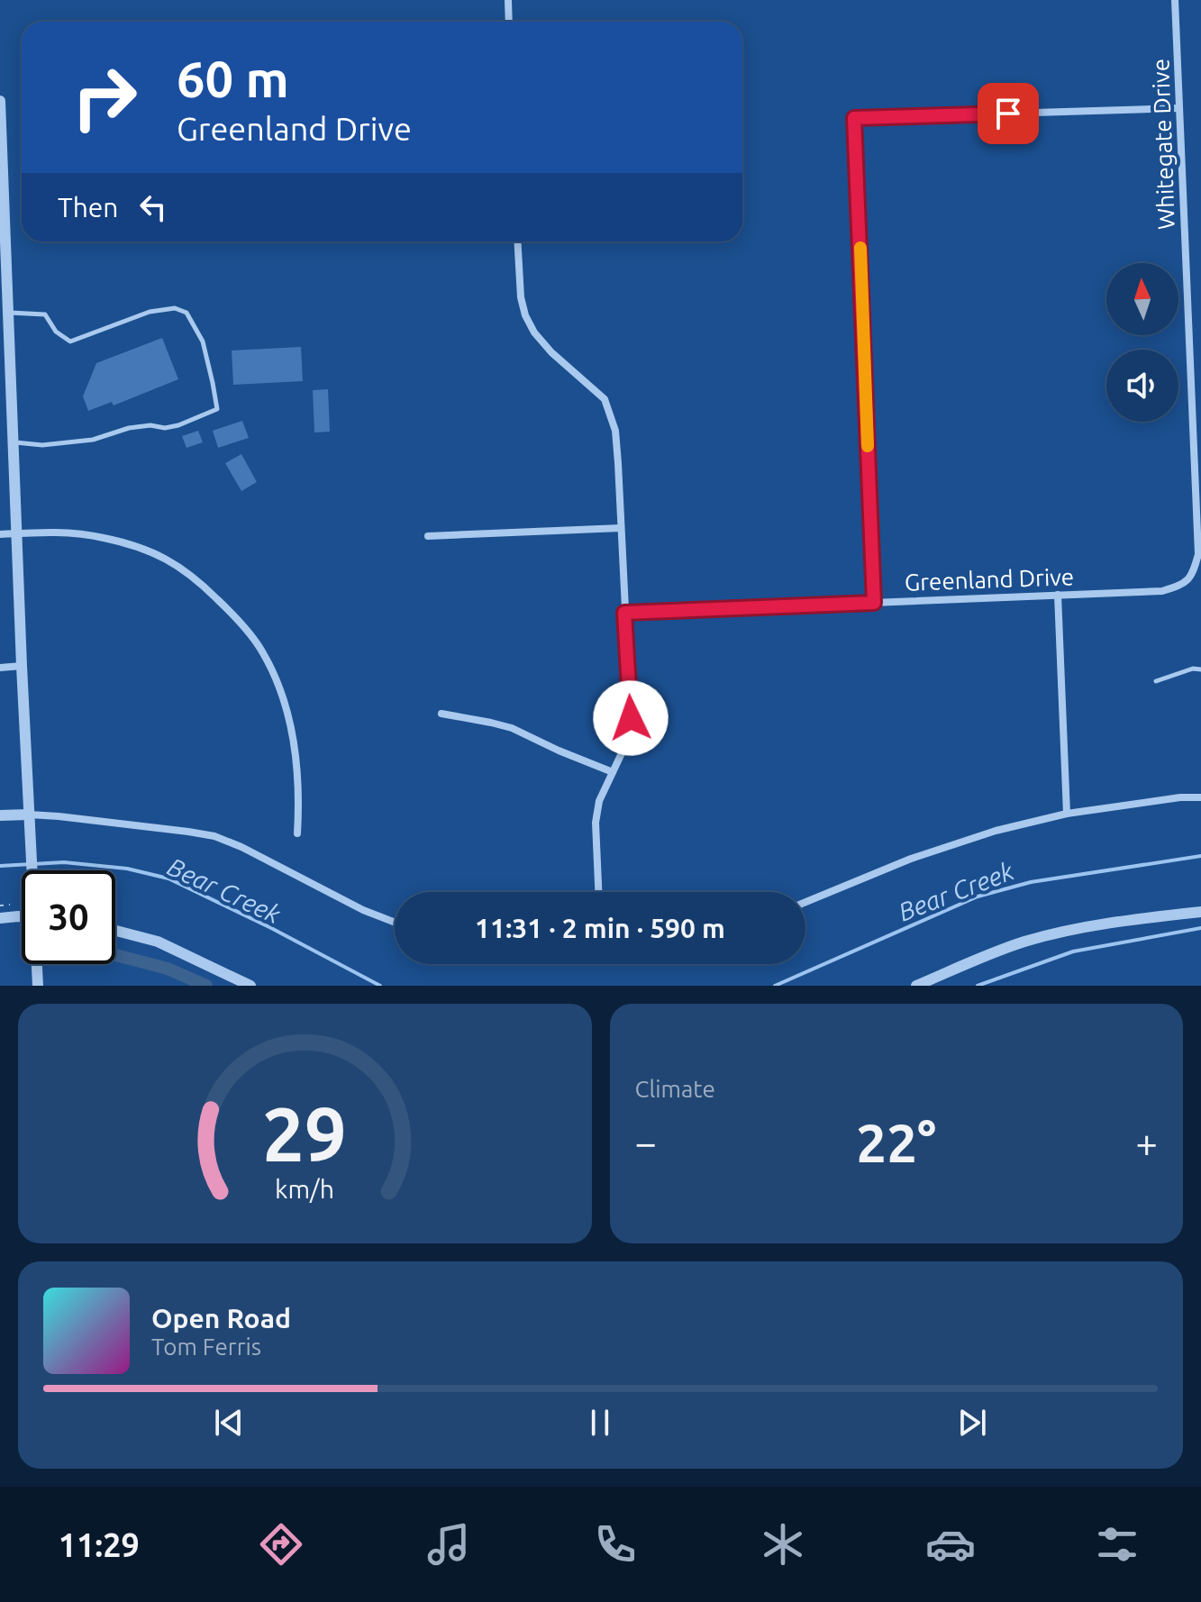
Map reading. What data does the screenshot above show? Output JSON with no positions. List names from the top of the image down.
{
  "streets": {
    "street": ["Whitegate Drive", "Greenland Drive"]
  },
  "crossings": [
    ["Whitegate Drive", "Greenland Drive"]
  ],
  "water": ["Bear Creek"],
  "north": "top",
  "page": {
    "turn": ["60 m", "Greenland Drive"],
    "then": "Then",
    "limit": "30",
    "trip": "11:31 · 2 min · 590 m",
    "tile": "Climate",
    "heat": ["−", "22°", "+"],
    "song": ["Open Road", "Tom Ferris"],
    "tabs": "11:29",
    "gauge": ["29", "km/h"]
  }
}
